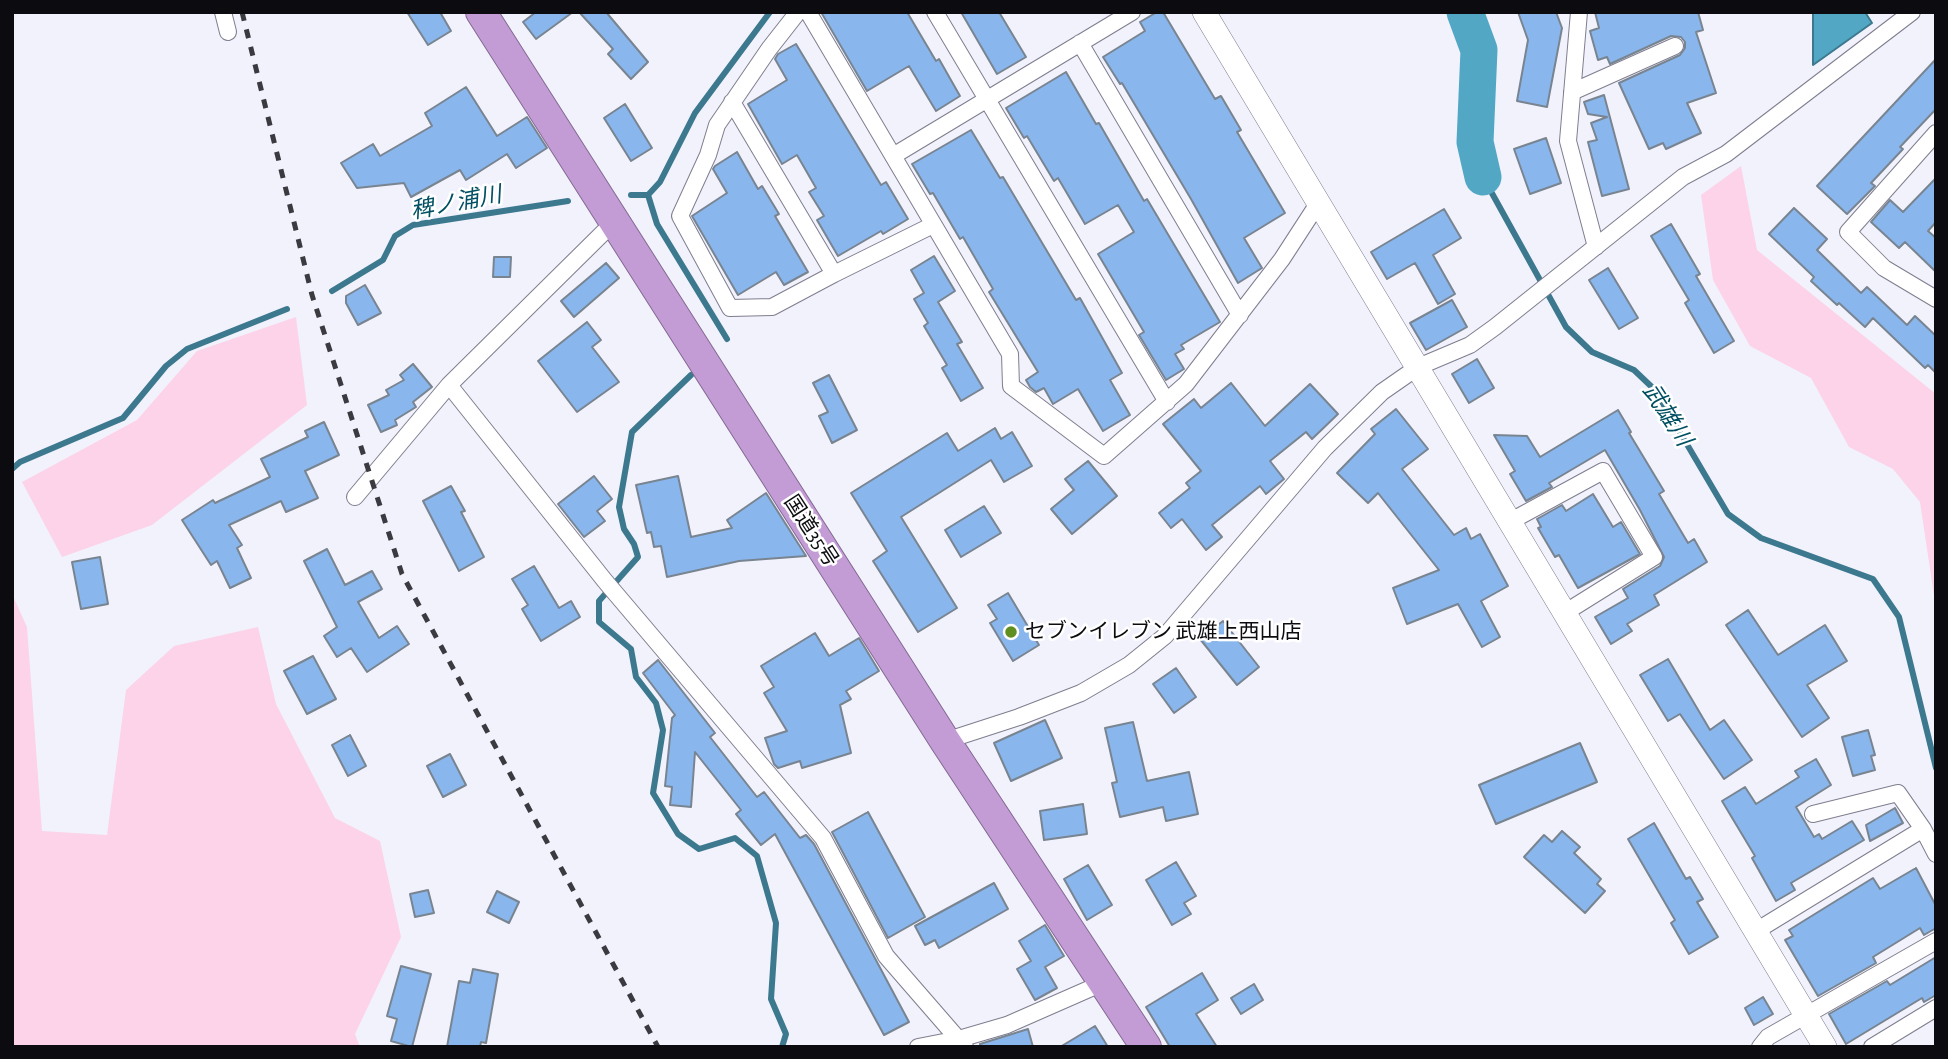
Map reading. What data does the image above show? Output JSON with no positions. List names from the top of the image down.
{
  "streets": {
    "highway": ["国道35号"]
  },
  "water": ["稗ノ浦川", "武雄川"],
  "places": ["セブンイレブン 武雄上西山店"]
}
